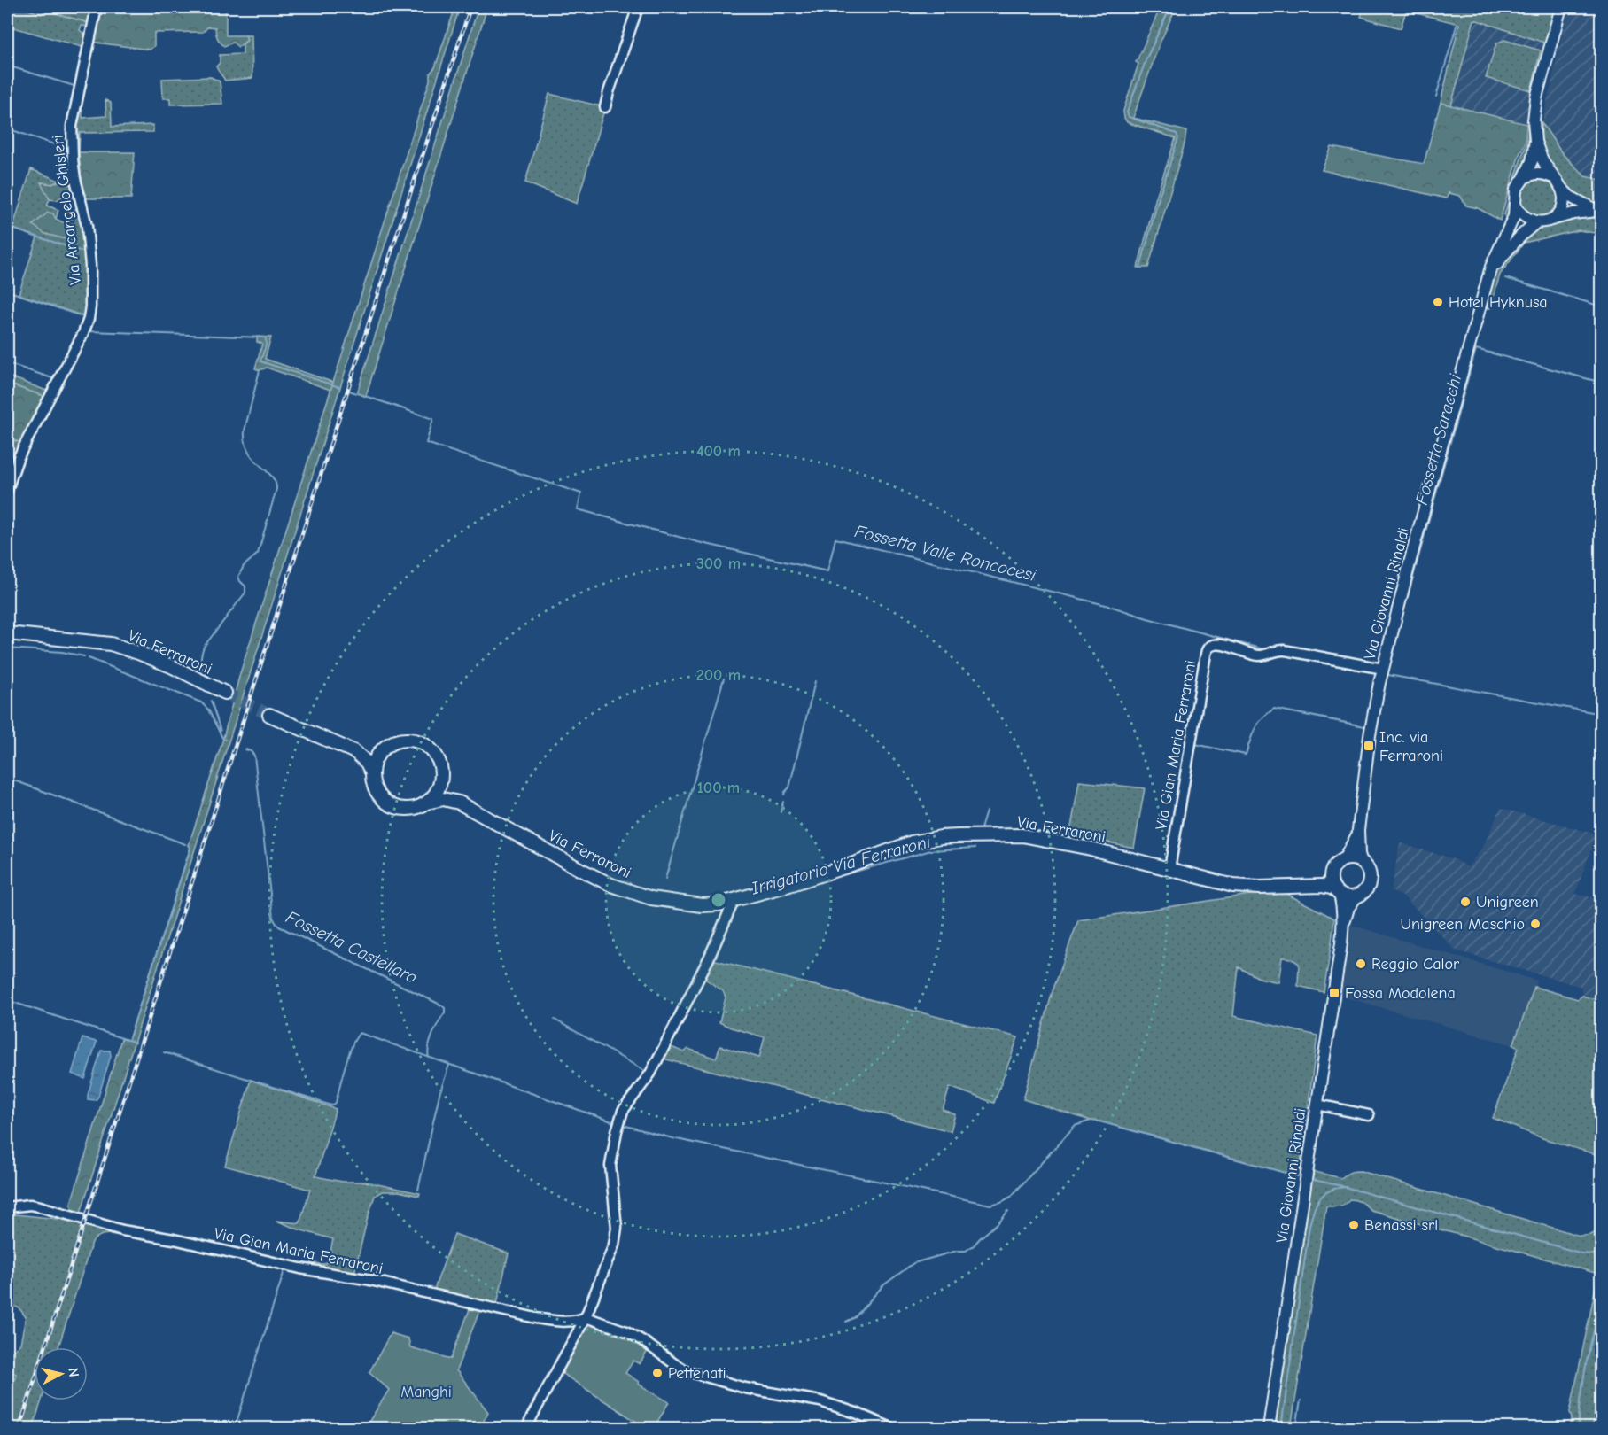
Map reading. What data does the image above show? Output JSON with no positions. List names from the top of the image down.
{
  "streets": {
    "main road": ["Via Ferraroni"],
    "street": ["Via Arcangelo Ghisleri", "Via Giovanni Rinaldi", "Via Gian Maria Ferraroni"]
  },
  "crossings": [
    ["Via Giovanni Rinaldi", "Via Ferraroni"],
    ["Via Giovanni Rinaldi", "Via Gian Maria Ferraroni"],
    ["Via Ferraroni", "Via Gian Maria Ferraroni"]
  ],
  "water": [
    "Fossetta Saracchi",
    "Fossetta Valle Roncocesi",
    "Irrigatorio Via Ferraroni",
    "Fossetta Castellaro"
  ],
  "parks": ["Manghi"],
  "places": {
    "other": [
      "Hotel Hyknusa",
      "Unigreen",
      "Unigreen Maschio",
      "Reggio Calor",
      "Benassi srl",
      "Pettenati"
    ],
    "transit": ["Inc. via Ferraroni", "Fossa Modolena"]
  },
  "north": "right",
  "rings": [
    "400 m",
    "300 m",
    "200 m",
    "100 m"
  ]
}
